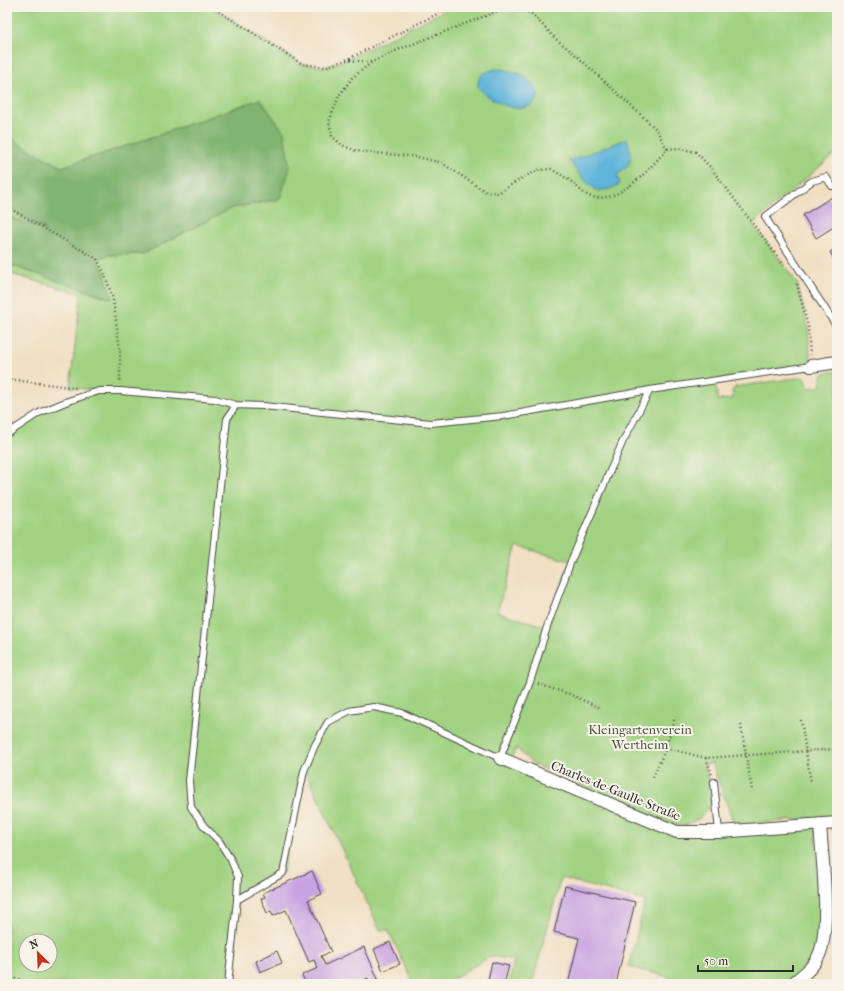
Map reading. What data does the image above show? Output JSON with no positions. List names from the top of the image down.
{
  "streets": {
    "street": ["Charles-de-Gaulle-Straße"]
  },
  "parks": ["Kleingartenverein Wertheim"],
  "scale_bar": "50 m",
  "north": "top left"
}
